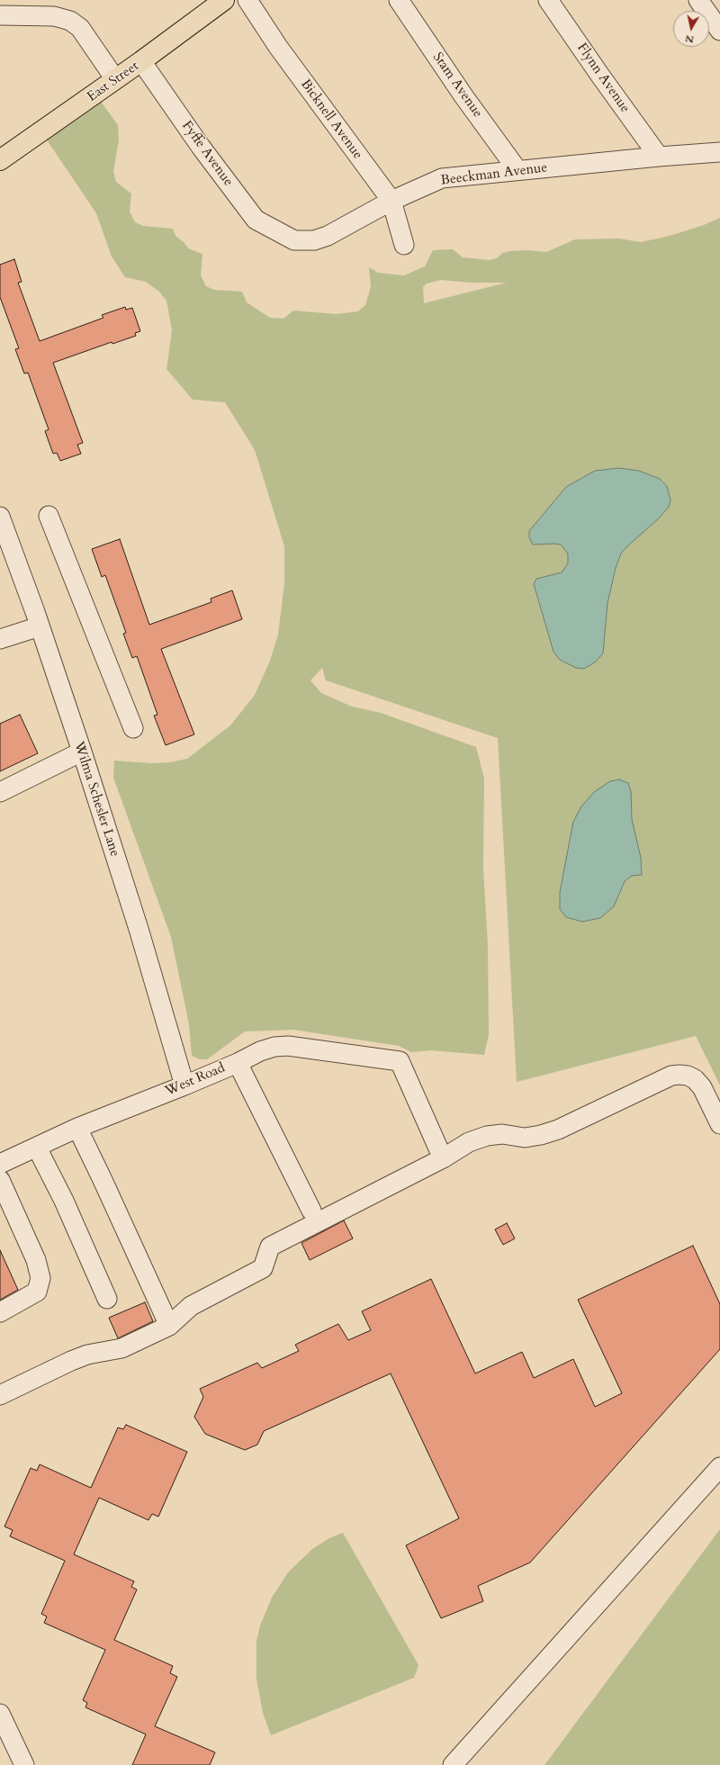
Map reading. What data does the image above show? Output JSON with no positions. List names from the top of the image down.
{
  "streets": {
    "main road": ["East Street"],
    "street": [
      "Flynn Avenue",
      "Stam Avenue",
      "Bicknell Avenue",
      "Fyffe Avenue",
      "Beeckman Avenue",
      "Wilma Schesler Lane",
      "West Road"
    ]
  },
  "crossings": [
    ["Flynn Avenue", "Beeckman Avenue"],
    ["East Street", "Fyffe Avenue"],
    ["Stam Avenue", "Beeckman Avenue"],
    ["Bicknell Avenue", "Beeckman Avenue"],
    ["Fyffe Avenue", "Beeckman Avenue"],
    ["Wilma Schesler Lane", "West Road"]
  ],
  "north": "bottom"
}
